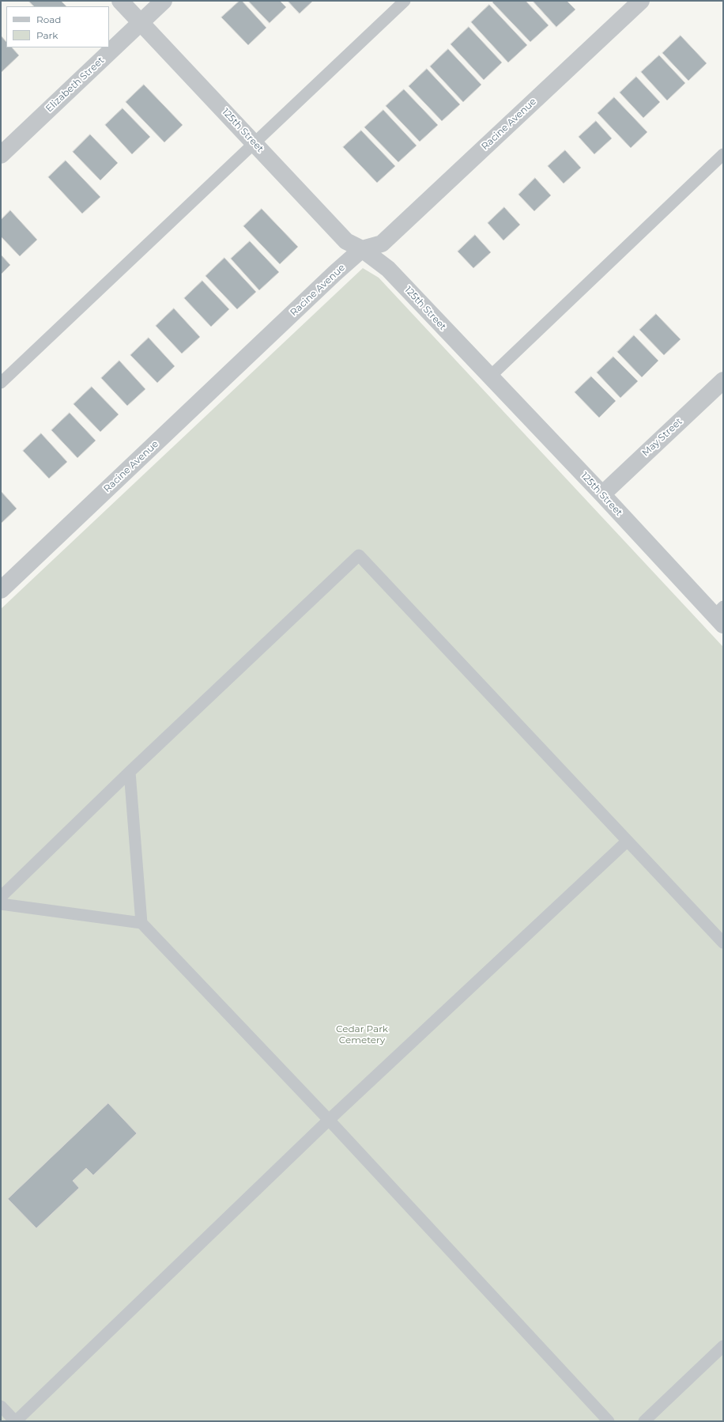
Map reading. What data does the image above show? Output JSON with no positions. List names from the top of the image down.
{
  "streets": {
    "street": [
      "Elizabeth Street",
      "Racine Avenue",
      "125th Street",
      "May Street"
    ]
  },
  "crossings": [
    ["Elizabeth Street", "125th Street"],
    ["Racine Avenue", "125th Street"],
    ["125th Street", "May Street"]
  ],
  "parks": ["Cedar Park Cemetery"],
  "legend": ["Road", "Park"]
}
